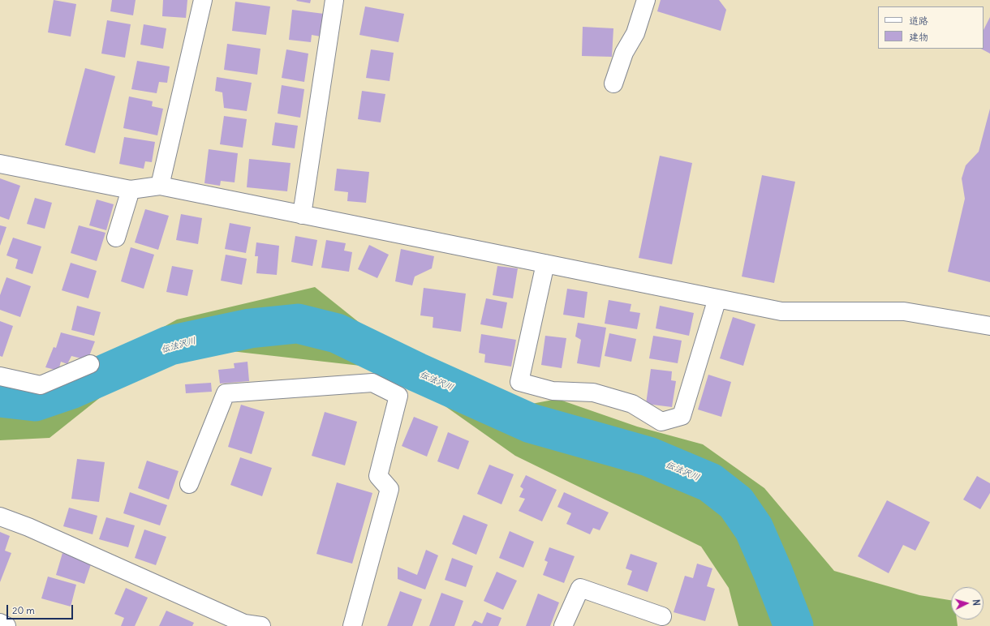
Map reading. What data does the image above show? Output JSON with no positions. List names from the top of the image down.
{
  "water": ["伝法沢川"],
  "legend": ["道路", "建物"],
  "scale_bar": "20 m",
  "north": "right"
}
